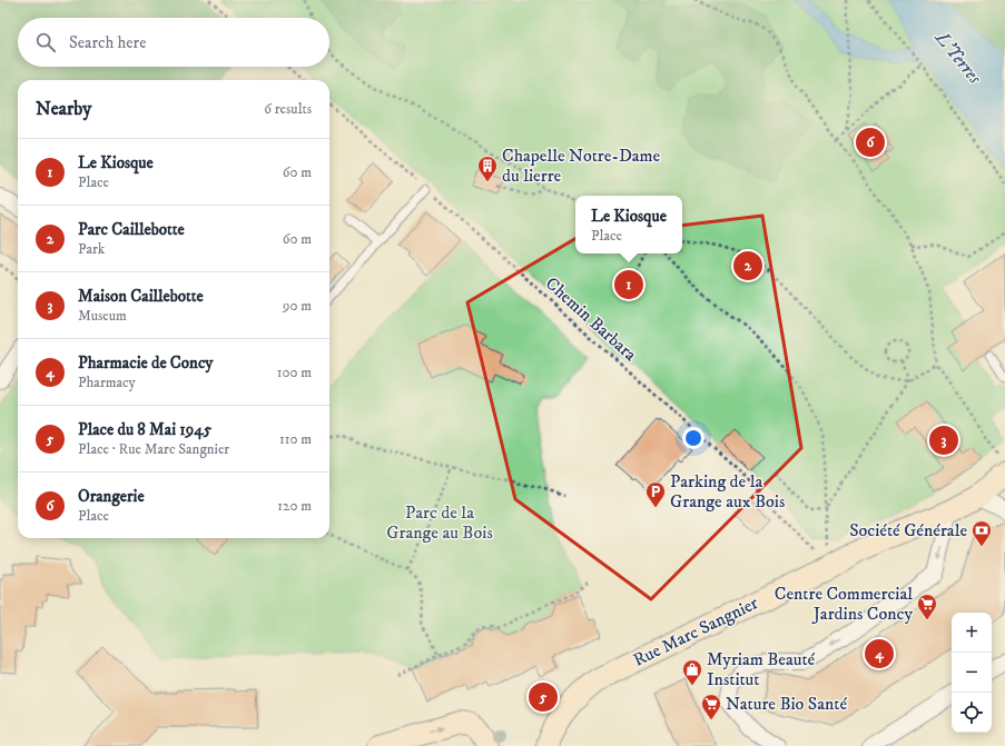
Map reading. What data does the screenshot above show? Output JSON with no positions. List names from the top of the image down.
{
  "streets": {
    "street": ["Rue Marc Sangnier"],
    "path": ["Chemin Barbara"]
  },
  "crossings": [
    ["Chemin Barbara", "Rue Marc Sangnier"]
  ],
  "water": ["L'Yerres"],
  "parks": ["Parc de la Grange au Bois"],
  "places": {
    "building": ["Chapelle Notre-Dame du lierre"],
    "parking": ["Parking de la Grange aux Bois"],
    "bank": ["Société Générale"],
    "supermarket": ["Centre Commercial Jardins Concy", "Nature Bio Santé"],
    "shop": ["Myriam Beauté Institut"]
  },
  "page": {
    "search": "Search here",
    "heading": ["Nearby", "6 results"],
    "pins": [
      "6",
      "2",
      "1",
      "3",
      "4",
      "5"
    ],
    "list": [
      {
        "mark": "1",
        "name": "Le Kiosque",
        "note": "Place",
        "value": "60 m"
      },
      {
        "mark": "2",
        "name": "Parc Caillebotte",
        "note": "Park",
        "value": "60 m"
      },
      {
        "mark": "3",
        "name": "Maison Caillebotte",
        "note": "Museum",
        "value": "90 m"
      },
      {
        "mark": "4",
        "name": "Pharmacie de Concy",
        "note": "Pharmacy",
        "value": "100 m"
      },
      {
        "mark": "5",
        "name": "Place du 8 Mai 1945",
        "note": "Place · Rue Marc Sangnier",
        "value": "110 m"
      },
      {
        "mark": "6",
        "name": "Orangerie",
        "note": "Place",
        "value": "120 m"
      }
    ],
    "popup": ["Le Kiosque", "Place"],
    "map_buttons": ["+", "−"]
  }
}
